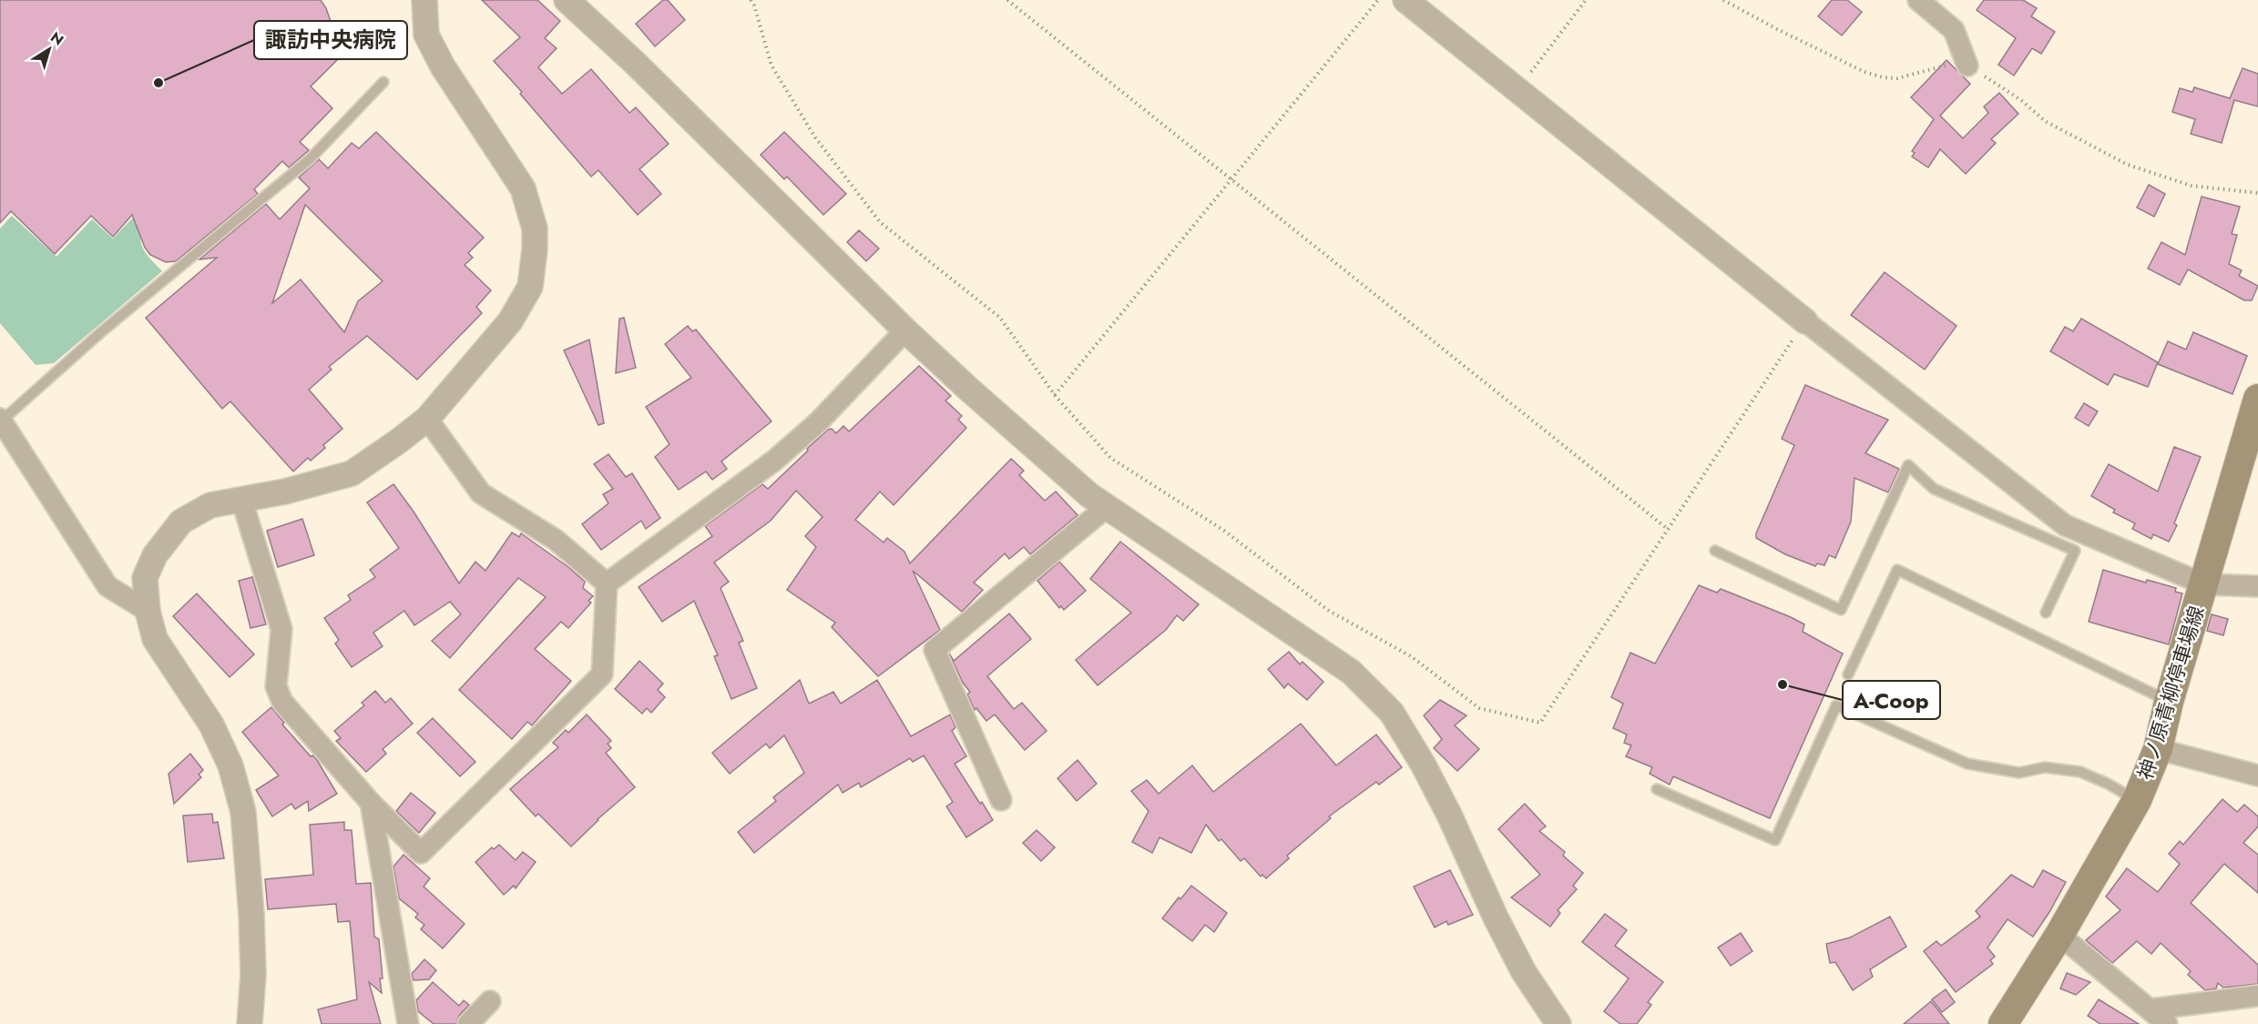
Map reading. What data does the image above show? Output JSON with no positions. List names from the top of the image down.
{
  "streets": {
    "main road": ["神ノ原青柳停車場線"]
  },
  "places": ["諏訪中央病院", "A-Coop"],
  "north": "top right"
}
